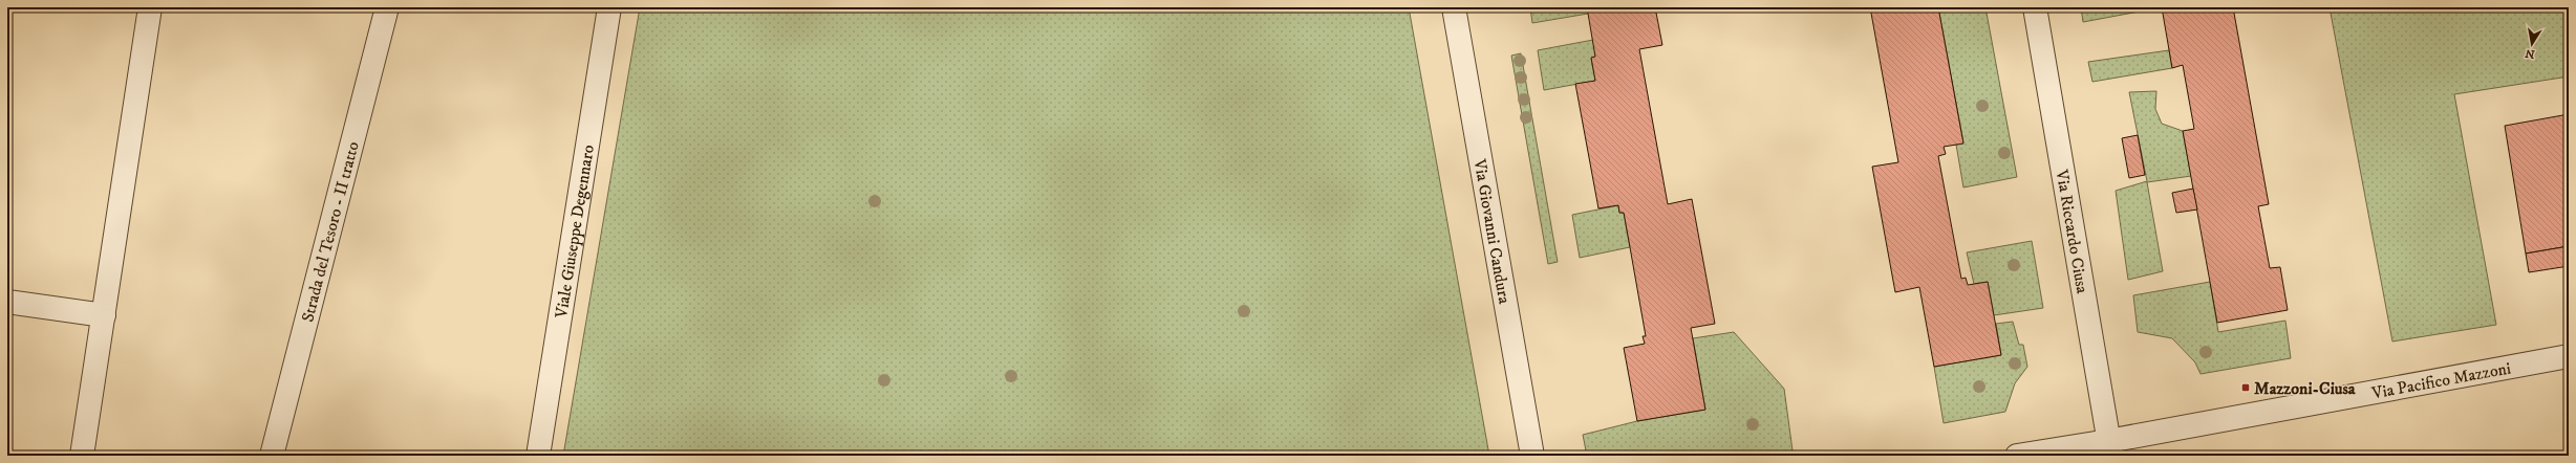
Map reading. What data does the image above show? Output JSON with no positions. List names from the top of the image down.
{
  "streets": {
    "street": [
      "Strada del Tesoro - II tratto",
      "Viale Giuseppe Degennaro",
      "Via Giovanni Candura",
      "Via Riccardo Ciusa",
      "Via Pacifico Mazzoni"
    ]
  },
  "crossings": [
    ["Via Riccardo Ciusa", "Via Pacifico Mazzoni"]
  ],
  "places": {
    "transit": ["Mazzoni-Ciusa"]
  },
  "north": "bottom"
}
